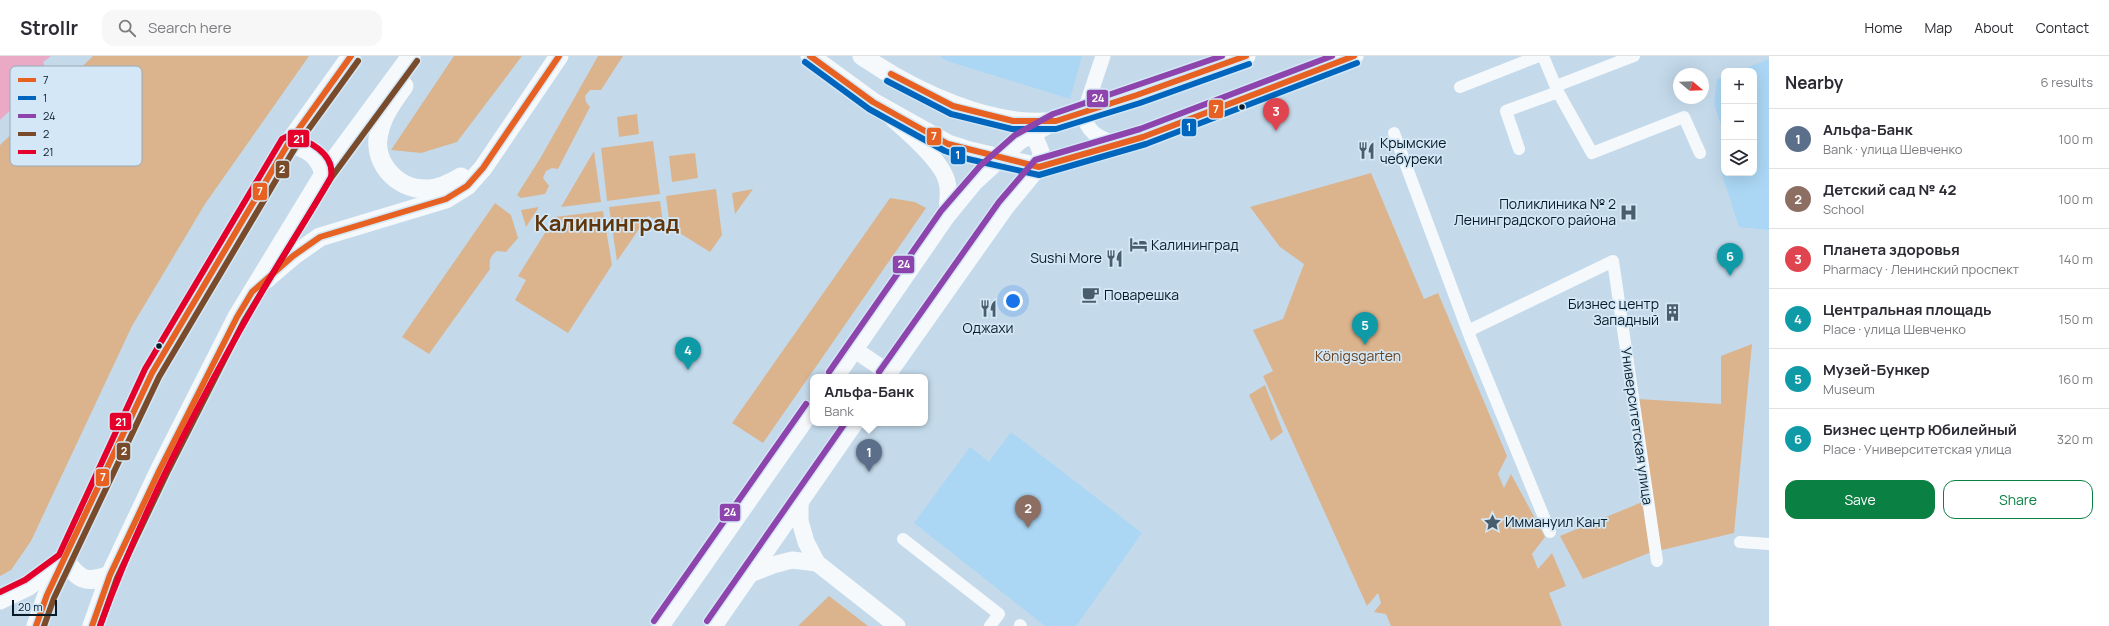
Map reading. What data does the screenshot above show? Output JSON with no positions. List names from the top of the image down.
{
  "streets": {
    "street": ["Университетская улица"]
  },
  "districts": ["Калининград"],
  "parks": ["Königsgarten"],
  "places": {
    "restaurant": ["Крымские чебуреки", "Sushi More", "Оджахи"],
    "hospital": ["Поликлиника № 2 Ленинградского района"],
    "hotel": ["Калининград"],
    "cafe": ["Поварешка"],
    "building": ["Бизнес центр Западный"],
    "place": ["Иммануил Кант"]
  },
  "lines": [
    "transit line 7",
    "transit line 24",
    "transit line 2",
    "transit line 1",
    "transit line 21"
  ],
  "legend": [
    "7",
    "1",
    "24",
    "2",
    "21"
  ],
  "scale_bar": "20 m",
  "north": "right",
  "page": {
    "header": "Strollr",
    "search": "Search here",
    "nav": [
      "Home",
      "Map",
      "About",
      "Contact"
    ],
    "heading": ["Nearby", "6 results"],
    "map_buttons": ["+", "−"],
    "pins": [
      "3",
      "6",
      "5",
      "4",
      "1",
      "2"
    ],
    "list": [
      {
        "mark": "1",
        "name": "Альфа-Банк",
        "note": "Bank · улица Шевченко",
        "value": "100 m"
      },
      {
        "mark": "2",
        "name": "Детский сад № 42",
        "note": "School",
        "value": "100 m"
      },
      {
        "mark": "3",
        "name": "Планета здоровья",
        "note": "Pharmacy · Ленинский проспект",
        "value": "140 m"
      },
      {
        "mark": "4",
        "name": "Центральная площадь",
        "note": "Place · улица Шевченко",
        "value": "150 m"
      },
      {
        "mark": "5",
        "name": "Музей-Бункер",
        "note": "Museum",
        "value": "160 m"
      },
      {
        "mark": "6",
        "name": "Бизнес центр Юбилейный",
        "note": "Place · Университетская улица",
        "value": "320 m"
      }
    ],
    "popup": ["Альфа-Банк", "Bank"],
    "buttons": ["Save", "Share"],
    "scale": "20 m"
  }
}
